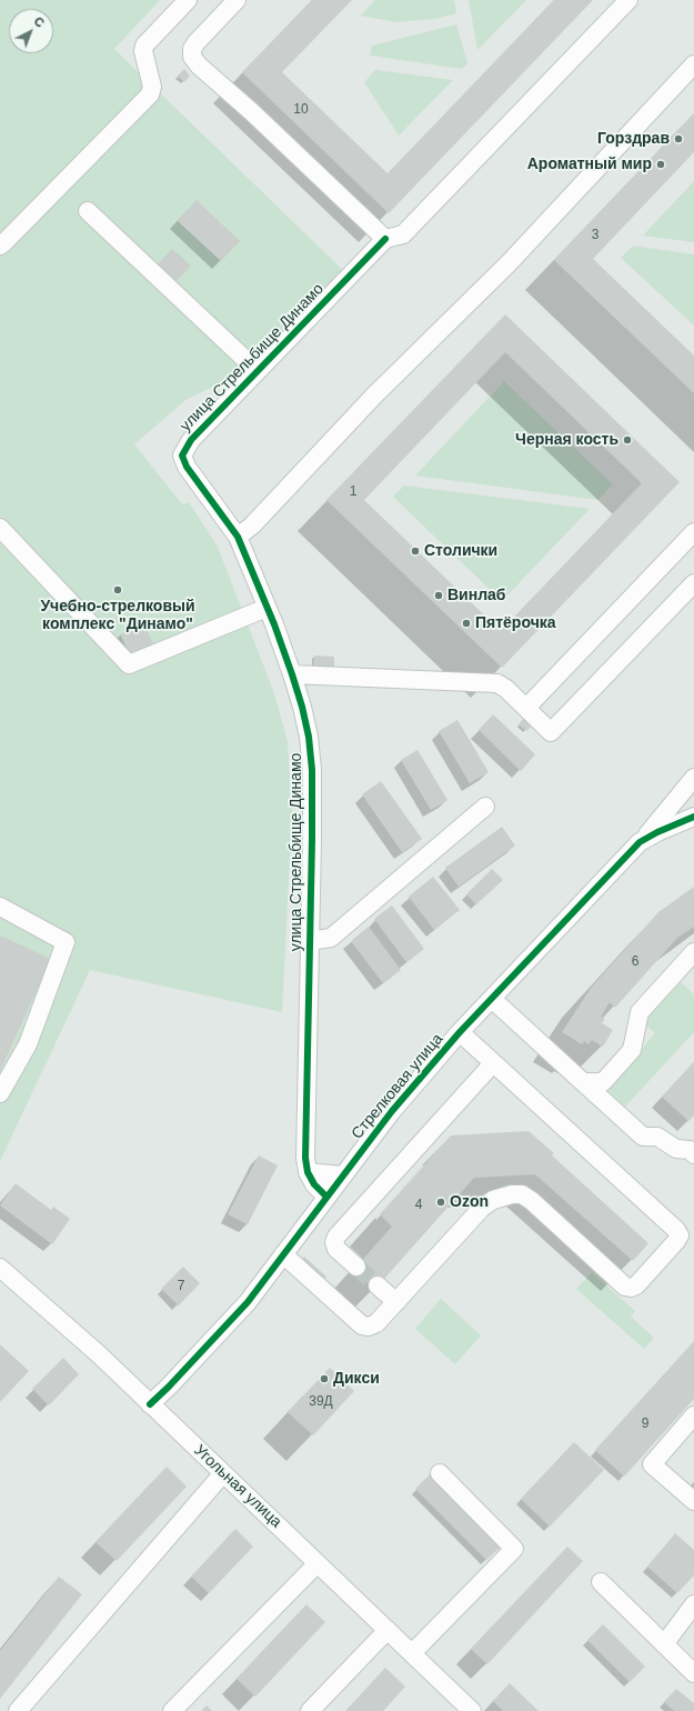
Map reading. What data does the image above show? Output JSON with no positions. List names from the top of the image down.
{
  "streets": {
    "street": ["улица Стрельбище Динамо", "Стрелковая улица", "Угольная улица"]
  },
  "crossings": [
    ["улица Стрельбище Динамо", "Стрелковая улица"],
    ["Стрелковая улица", "Угольная улица"]
  ],
  "places": [
    "Горздрав",
    "Ароматный мир",
    "Черная кость",
    "Столички",
    "Учебно-стрелковый комплекс \"Динамо\"",
    "Винлаб",
    "Пятёрочка",
    "Ozon",
    "Дикси"
  ],
  "house_numbers": [
    "10",
    "3",
    "1",
    "6",
    "4",
    "7",
    "39Д",
    "9"
  ],
  "north": "top right"
}
